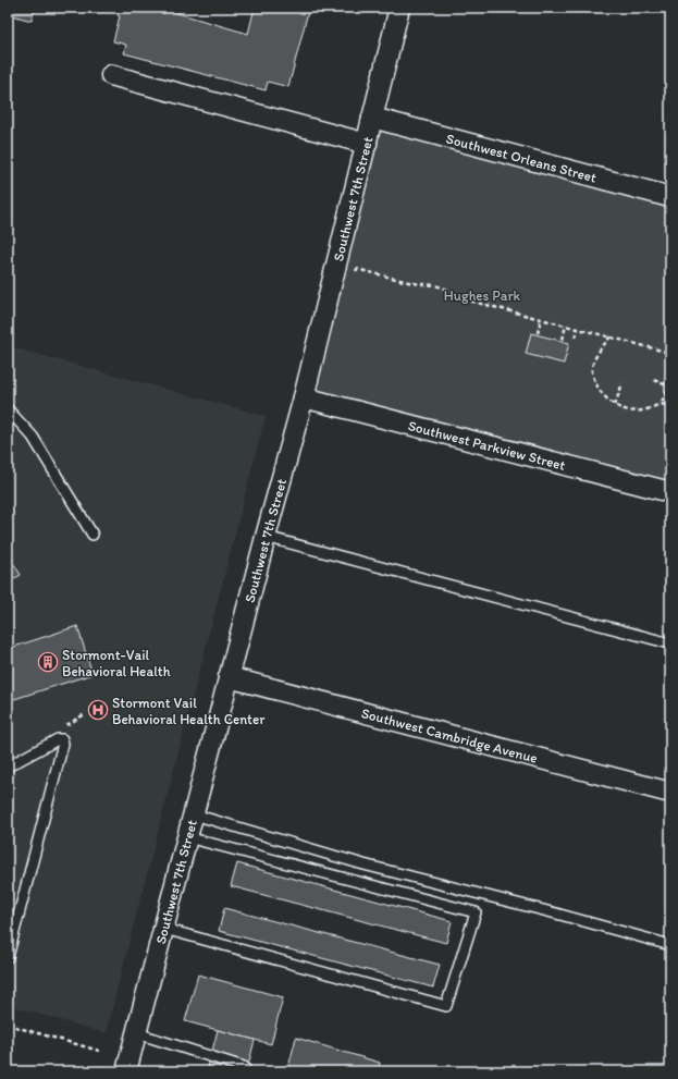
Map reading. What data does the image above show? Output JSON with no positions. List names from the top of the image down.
{
  "streets": {
    "street": [
      "Southwest Orleans Street",
      "Southwest 7th Street",
      "Southwest Parkview Street",
      "Southwest Cambridge Avenue"
    ]
  },
  "crossings": [
    ["Southwest Orleans Street", "Southwest 7th Street"],
    ["Southwest 7th Street", "Southwest Parkview Street"],
    ["Southwest 7th Street", "Southwest Cambridge Avenue"]
  ],
  "parks": ["Hughes Park"],
  "places": {
    "building": ["Stormont-Vail Behavioral Health"],
    "hospital": ["Stormont Vail Behavioral Health Center"]
  }
}
